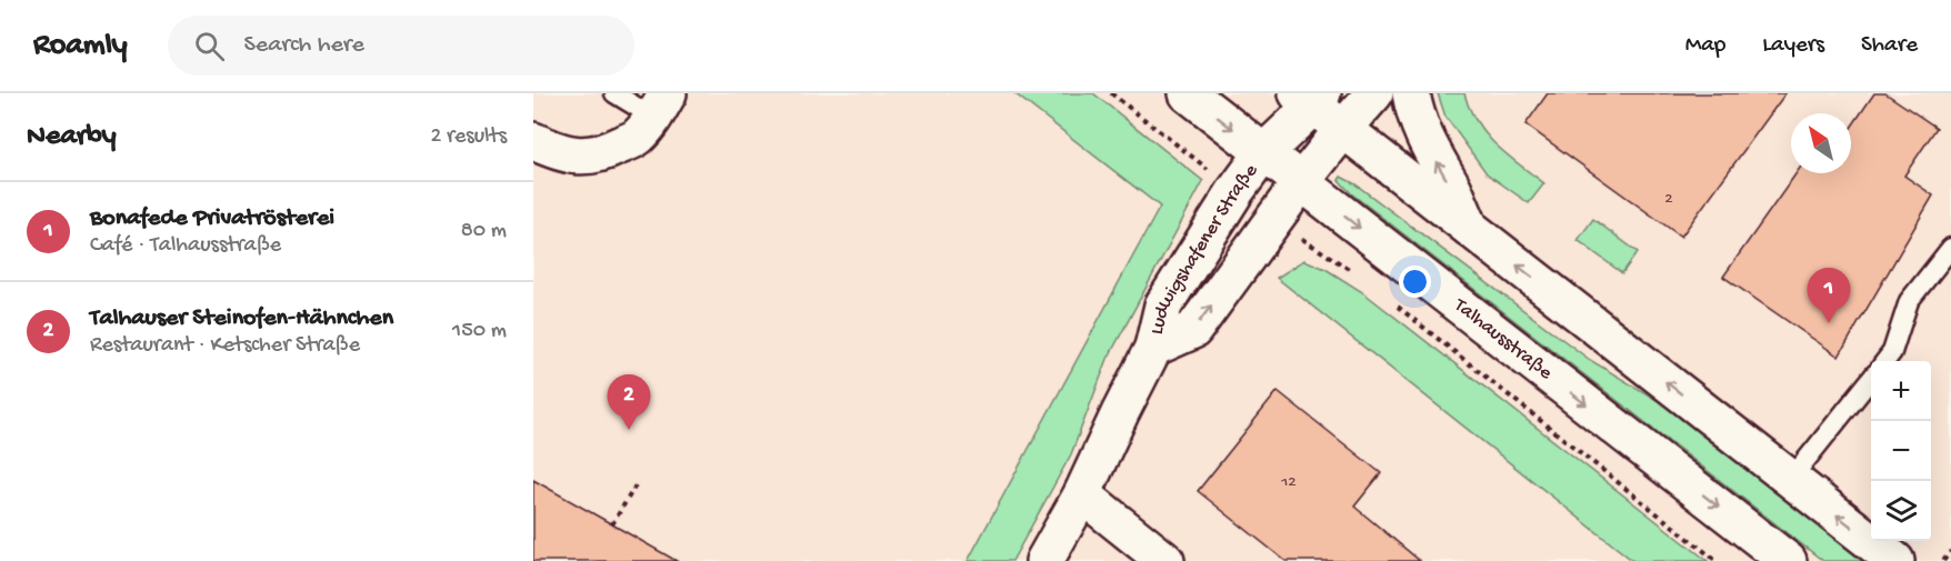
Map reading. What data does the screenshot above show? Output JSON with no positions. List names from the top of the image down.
{
  "streets": {
    "main road": ["Ludwigshafener Straße", "Talhausstraße"]
  },
  "crossings": [
    ["Ludwigshafener Straße", "Talhausstraße"]
  ],
  "house_numbers": ["2", "12"],
  "north": "top left",
  "page": {
    "header": "Roamly",
    "search": "Search here",
    "nav": ["Map", "Layers", "Share"],
    "heading": ["Nearby", "2 results"],
    "list": [
      {
        "mark": "1",
        "name": "Bonafede Privatrösterei",
        "note": "Café · Talhausstraße",
        "value": "80 m"
      },
      {
        "mark": "2",
        "name": "Talhauser Steinofen-Hähnchen",
        "note": "Restaurant · Ketscher Straße",
        "value": "150 m"
      }
    ],
    "pins": ["1", "2"],
    "map_buttons": ["+", "−"]
  }
}
